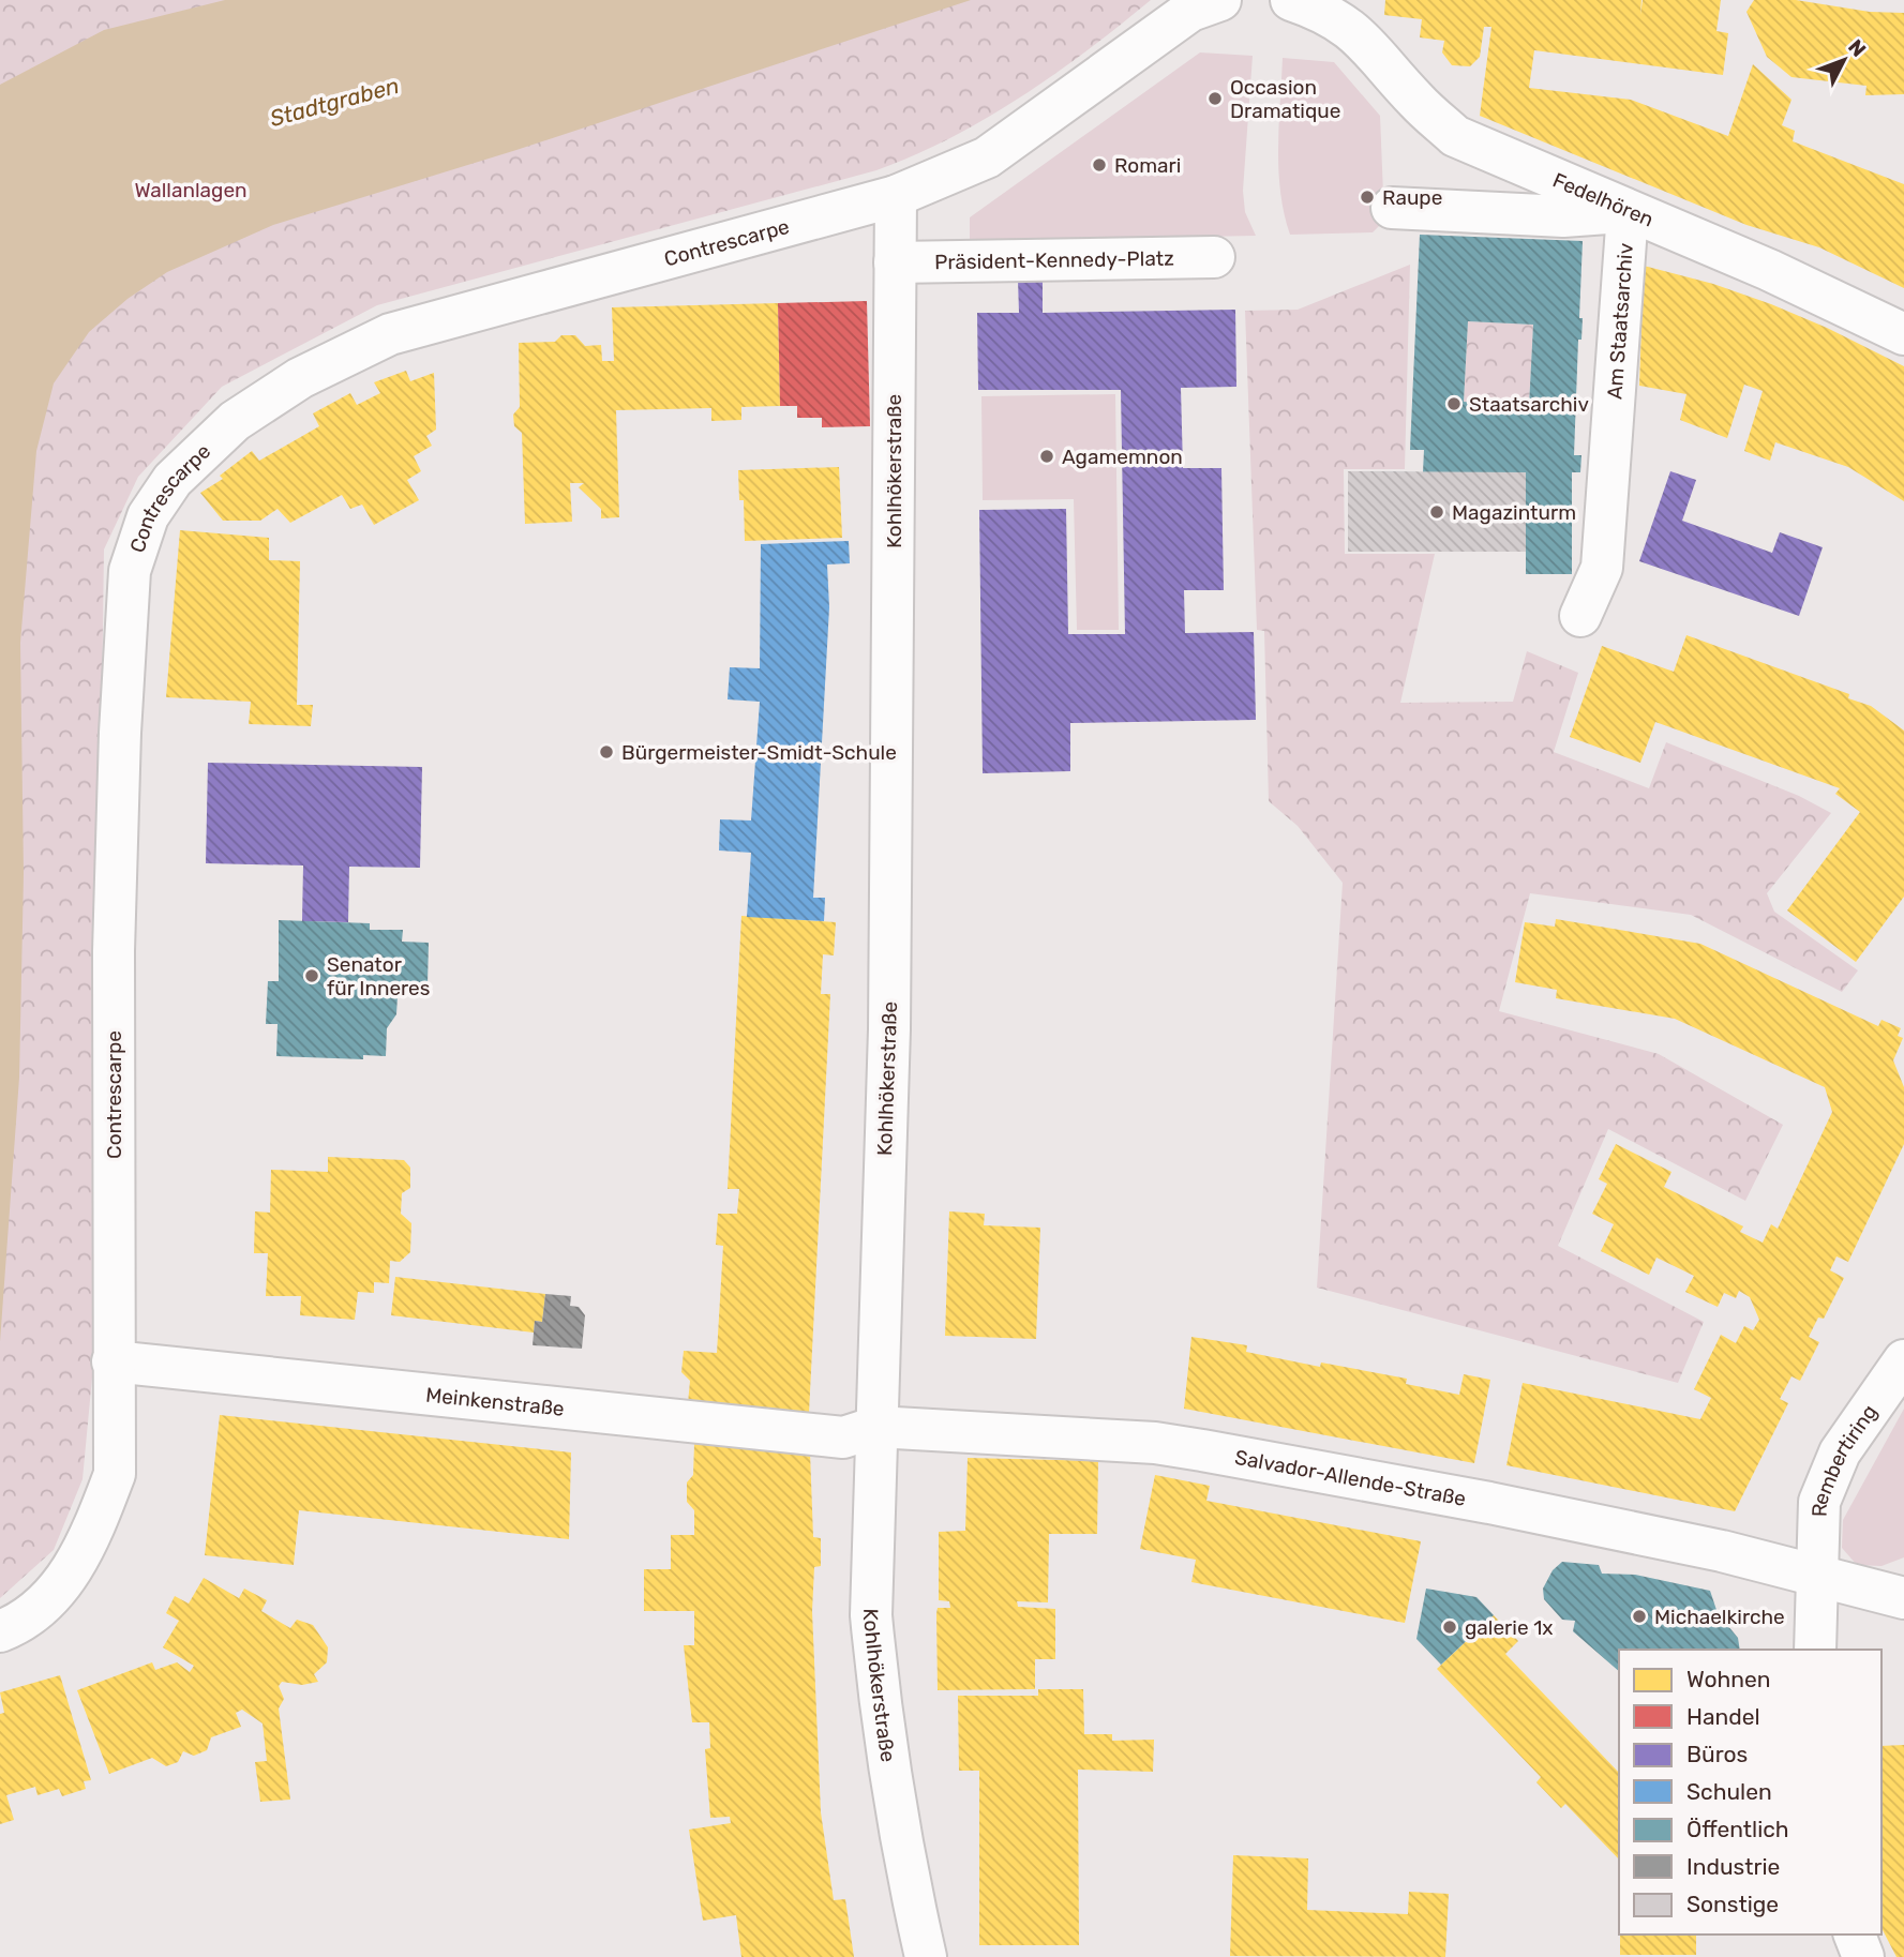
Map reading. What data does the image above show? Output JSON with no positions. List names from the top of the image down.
{
  "streets": {
    "street": [
      "Fedelhören",
      "Contrescarpe",
      "Präsident-Kennedy-Platz",
      "Am Staatsarchiv",
      "Kohlhökerstraße",
      "Meinkenstraße",
      "Rembertiring",
      "Salvador-Allende-Straße"
    ]
  },
  "crossings": [
    ["Fedelhören", "Am Staatsarchiv"],
    ["Contrescarpe", "Kohlhökerstraße"],
    ["Contrescarpe", "Meinkenstraße"],
    ["Präsident-Kennedy-Platz", "Kohlhökerstraße"],
    ["Kohlhökerstraße", "Meinkenstraße"],
    ["Kohlhökerstraße", "Salvador-Allende-Straße"],
    ["Meinkenstraße", "Salvador-Allende-Straße"],
    ["Rembertiring", "Salvador-Allende-Straße"]
  ],
  "water": ["Stadtgraben"],
  "parks": ["Wallanlagen"],
  "places": [
    "Occasion Dramatique",
    "Romari",
    "Raupe",
    "Staatsarchiv",
    "Agamemnon",
    "Magazinturm",
    "Bürgermeister-Smidt-Schule",
    "Senator für Inneres",
    "Michaelkirche",
    "galerie 1x"
  ],
  "legend": [
    "Wohnen",
    "Handel",
    "Büros",
    "Schulen",
    "Öffentlich",
    "Industrie",
    "Sonstige"
  ],
  "north": "top right"
}
